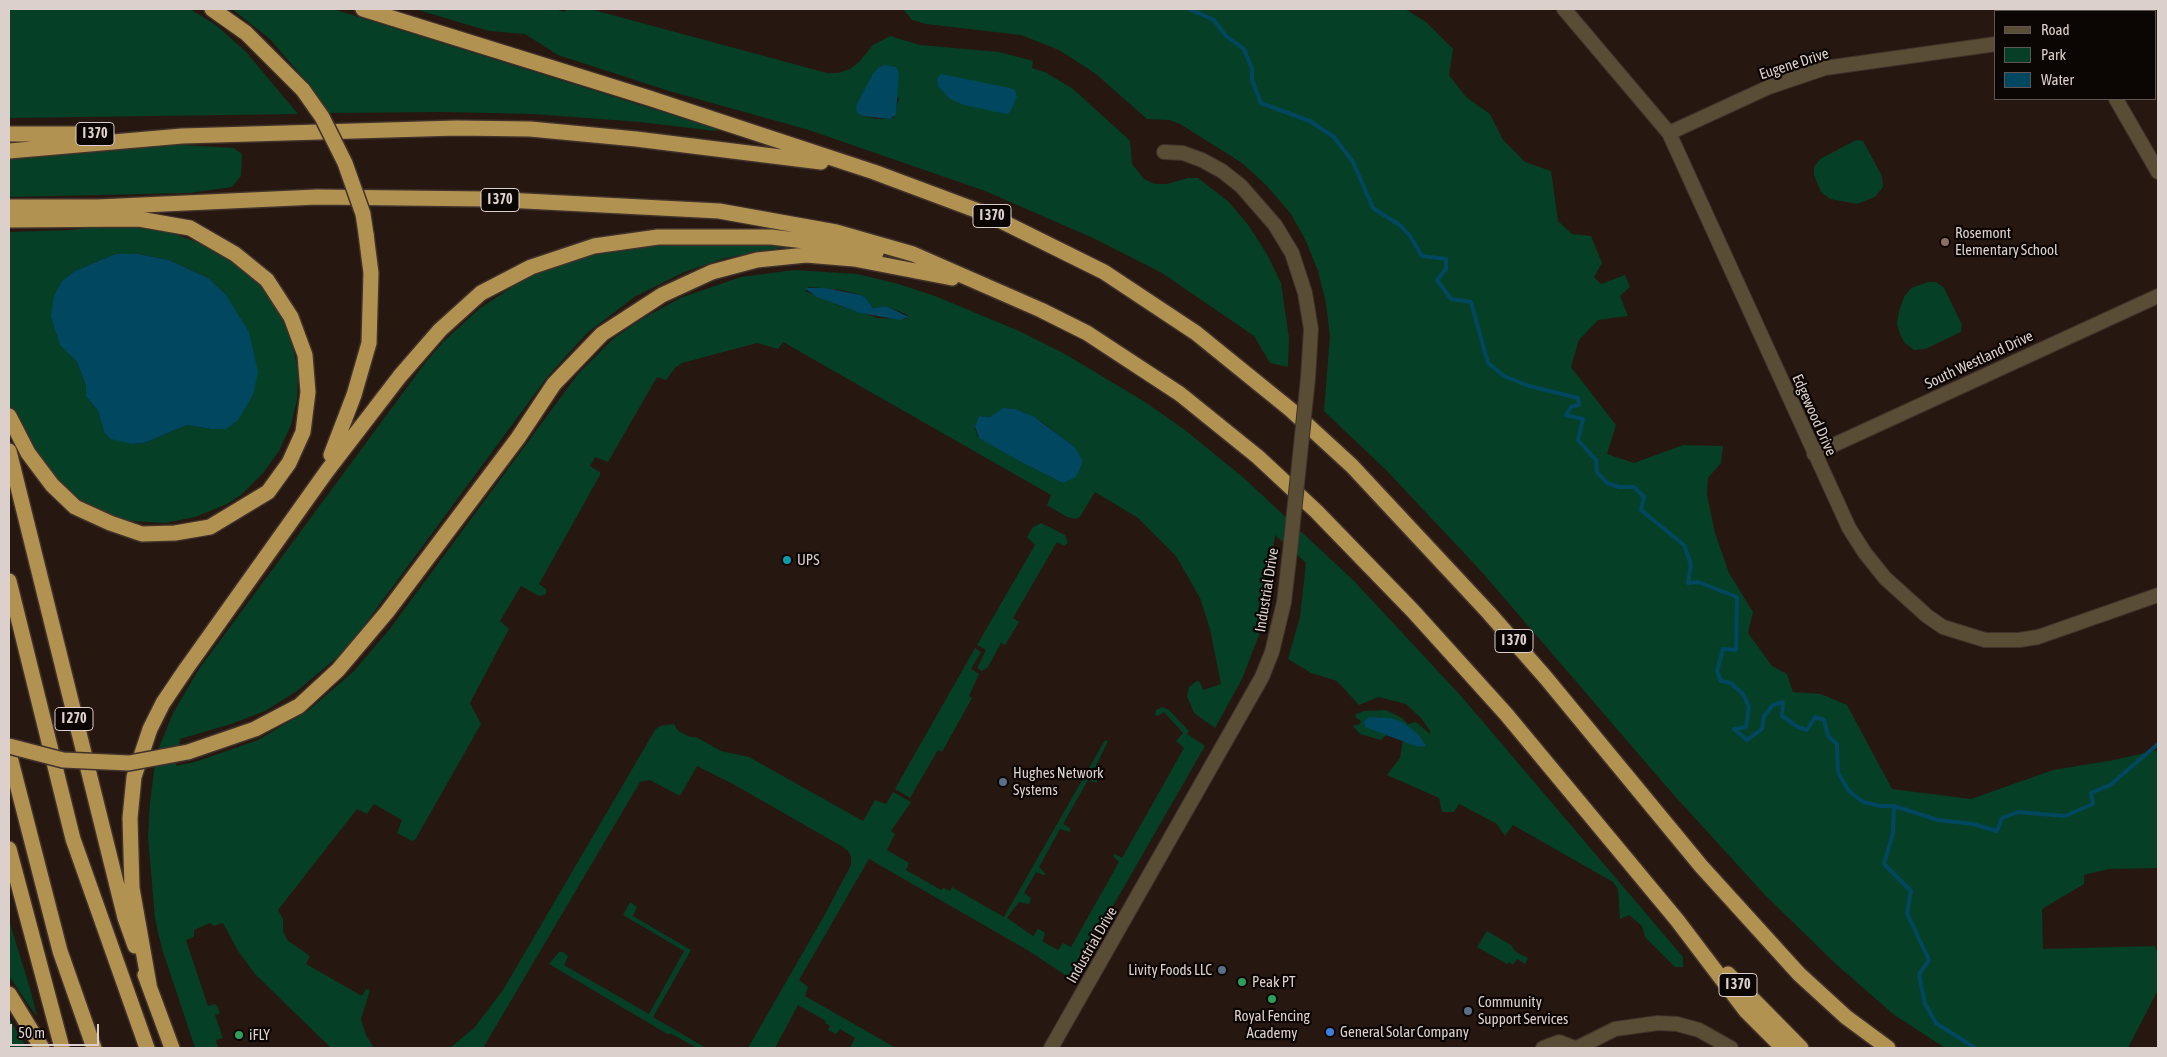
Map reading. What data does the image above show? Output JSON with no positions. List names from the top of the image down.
{
  "streets": {
    "highway": ["I 370", "I 270"],
    "street": [
      "Eugene Drive",
      "South Westland Drive",
      "Edgewood Drive",
      "Industrial Drive"
    ]
  },
  "crossings": [
    ["Eugene Drive", "Edgewood Drive"],
    ["South Westland Drive", "Edgewood Drive"]
  ],
  "places": [
    "Rosemont Elementary School",
    "UPS",
    "Hughes Network Systems",
    "Livity Foods LLC",
    "Peak PT",
    "Royal Fencing Academy",
    "Community Support Services",
    "General Solar Company",
    "iFLY"
  ],
  "legend": ["Road", "Park", "Water"],
  "scale_bar": "50 m"
}
